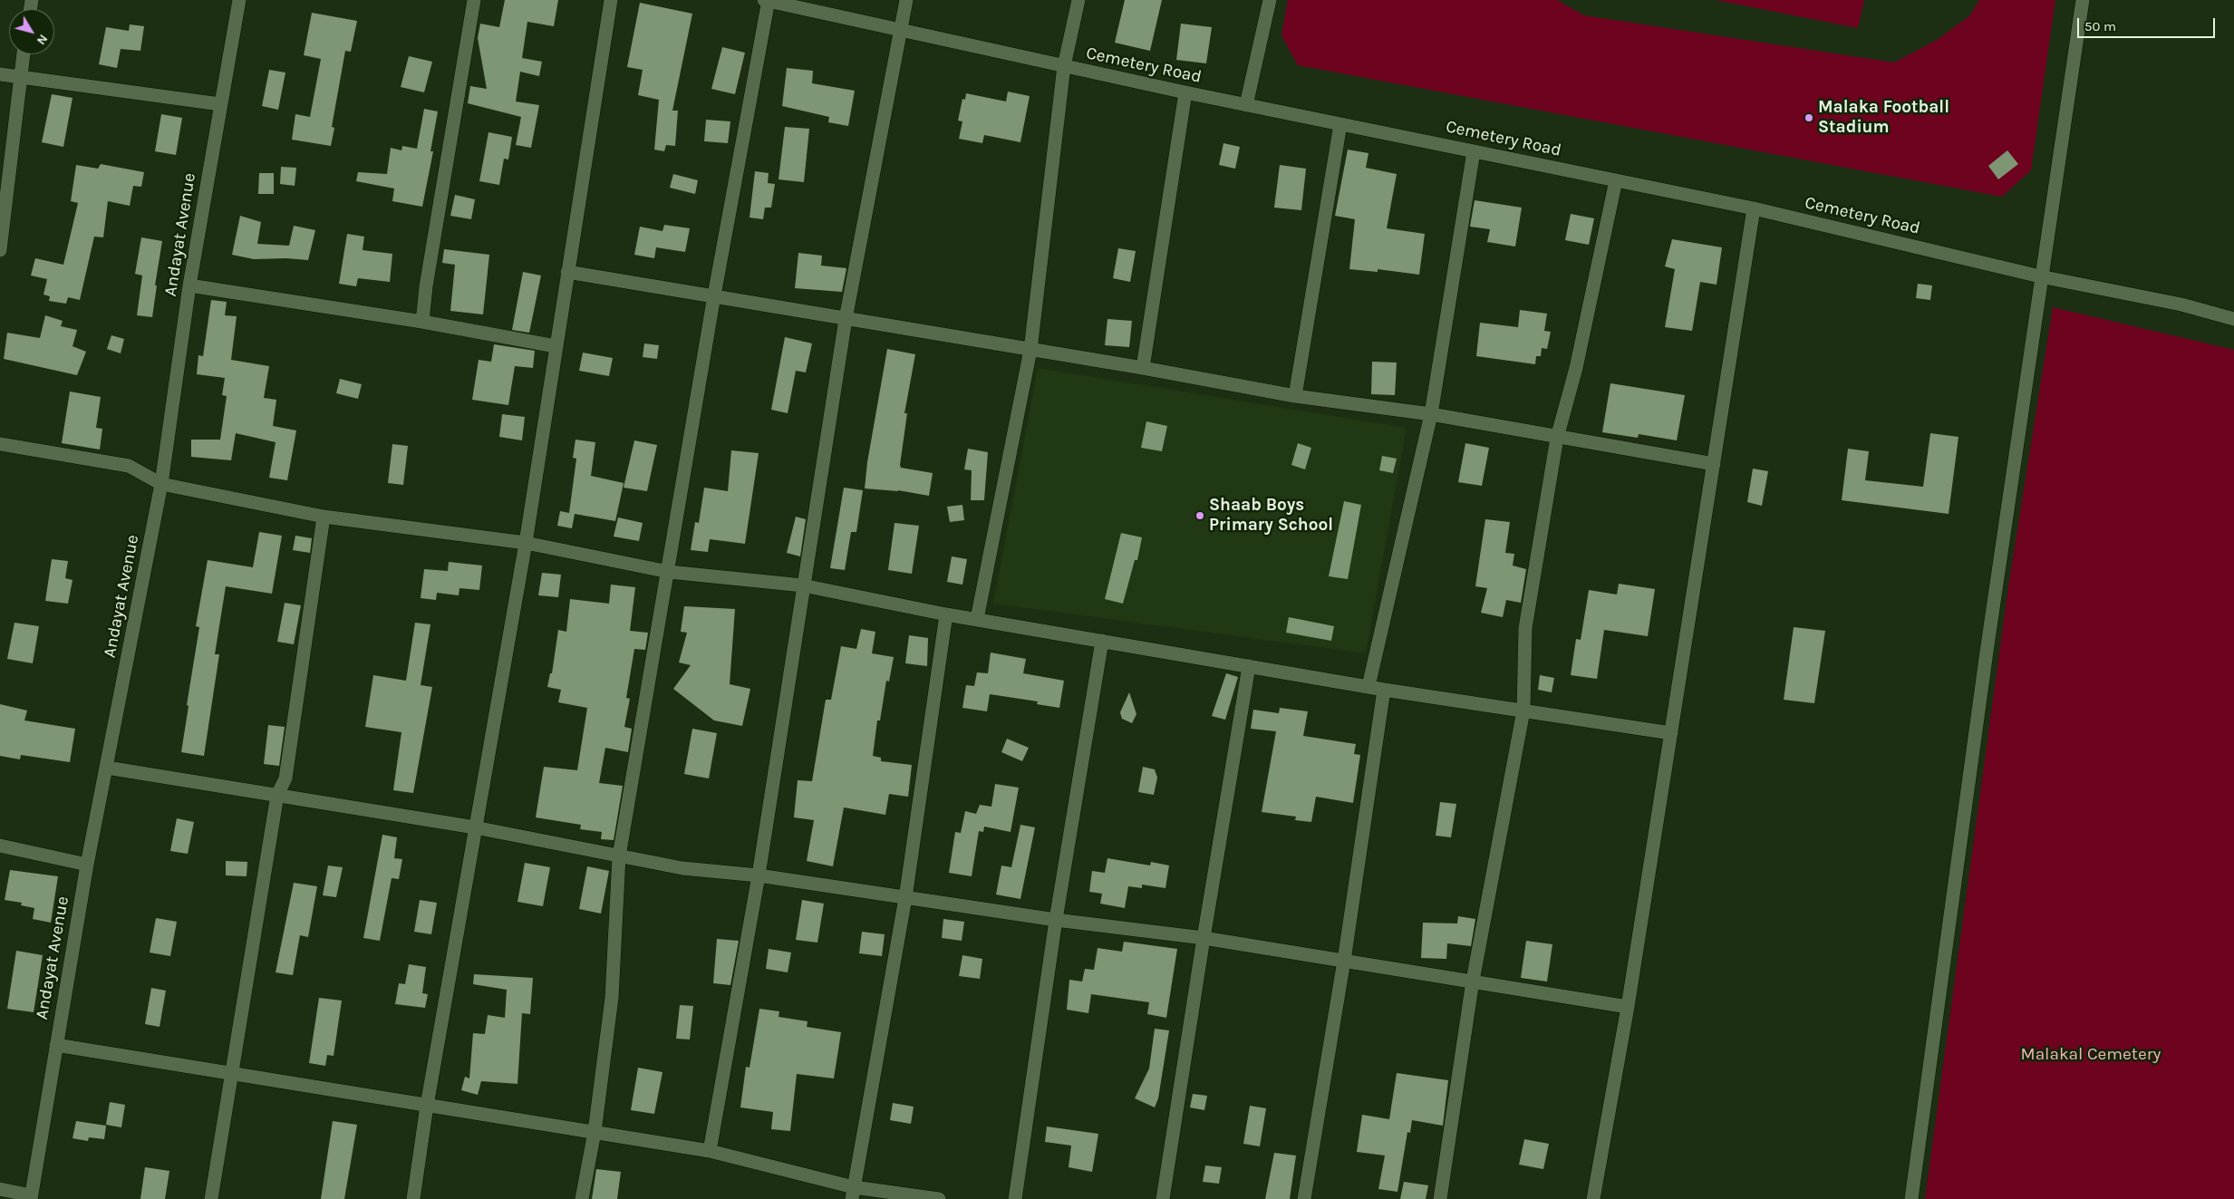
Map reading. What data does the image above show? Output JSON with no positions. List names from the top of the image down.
{
  "streets": {
    "street": ["Cemetery Road", "Andayat Avenue"]
  },
  "parks": ["Malakal Cemetery"],
  "places": ["Malaka Football Stadium", "Shaab Boys Primary School"],
  "scale_bar": "50 m",
  "north": "bottom right"
}
